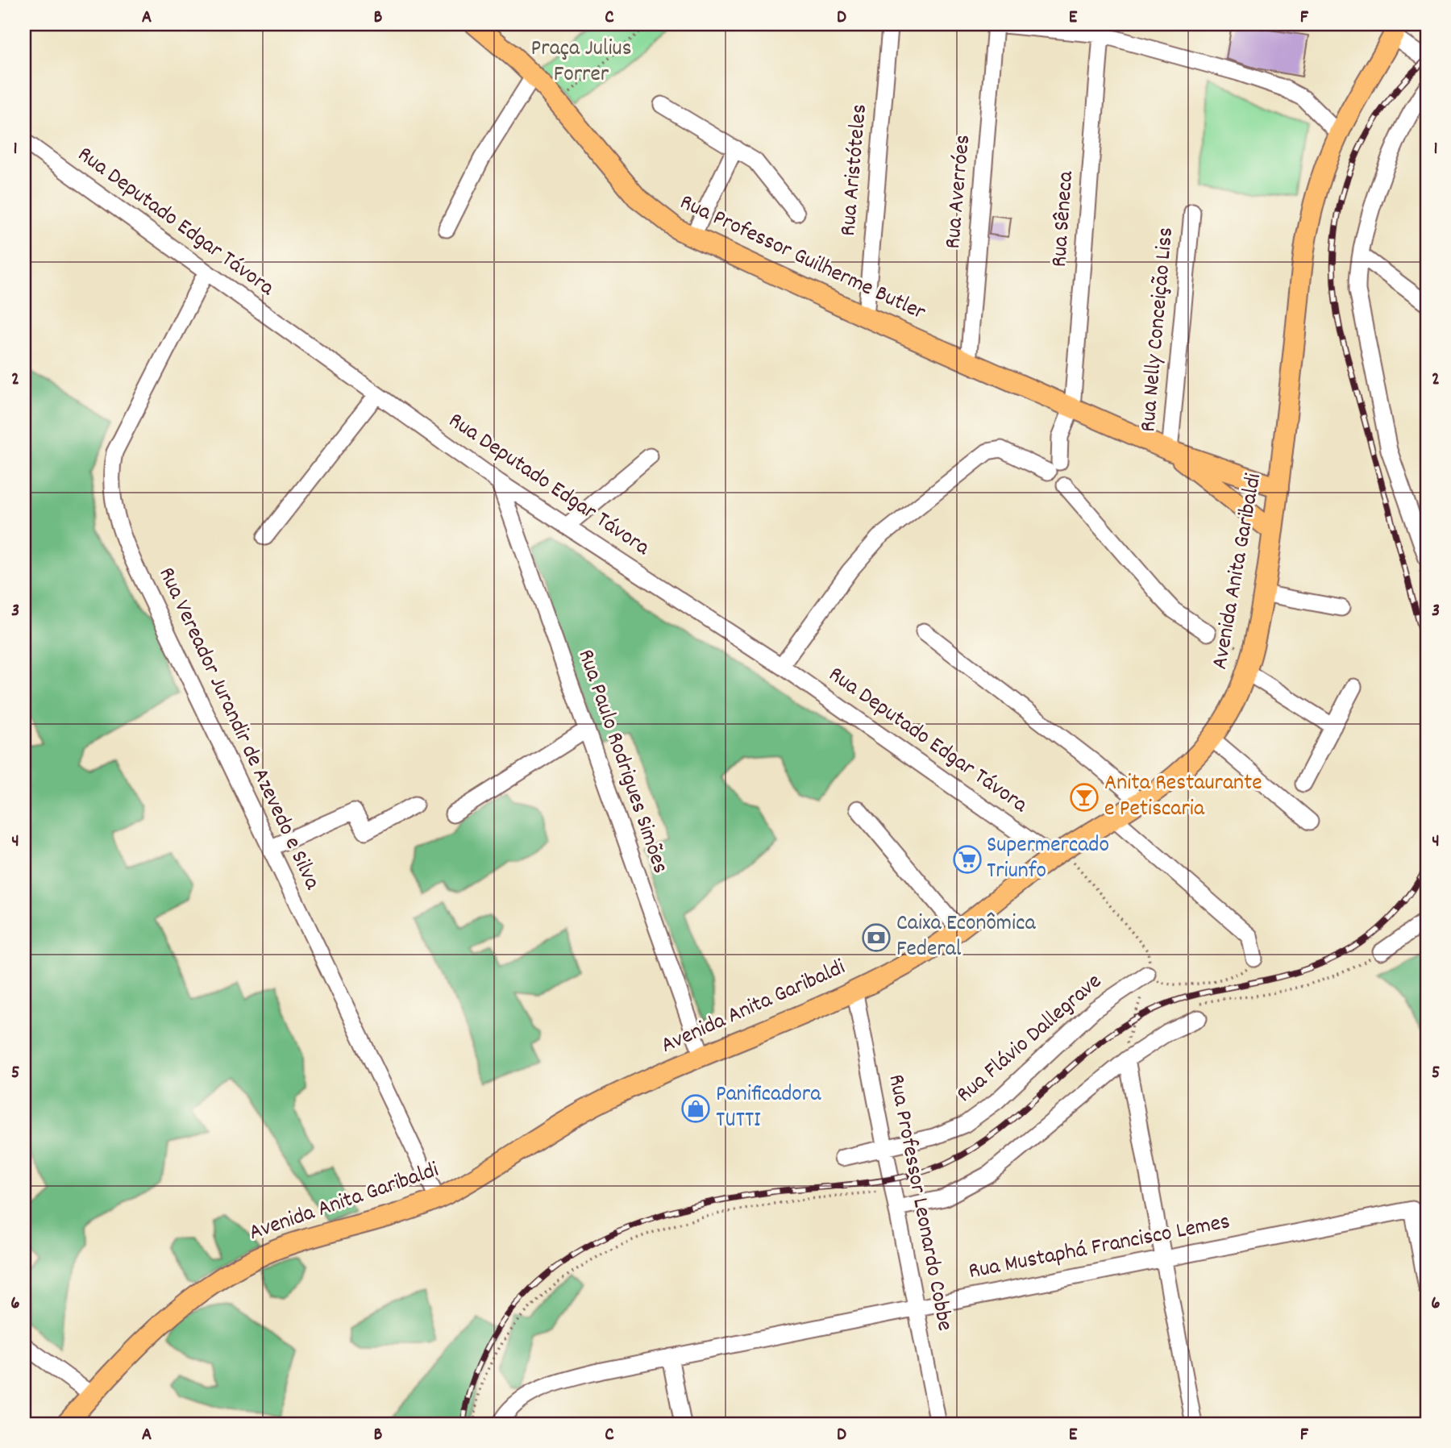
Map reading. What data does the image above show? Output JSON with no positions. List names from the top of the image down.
{
  "streets": {
    "main road": ["Rua Professor Guilherme Butler", "Avenida Anita Garibaldi"],
    "street": [
      "Rua Aristóteles",
      "Rua Averróes",
      "Rua Sêneca",
      "Rua Deputado Edgar Távora",
      "Rua Nelly Conceição Liss",
      "Rua Vereador Jurandir de Azevedo e Silva",
      "Rua Paulo Rodrigues Simões",
      "Rua Flávio Dallegrave",
      "Rua Professor Leonardo Cobbe",
      "Rua Mustaphá Francisco Lemes"
    ]
  },
  "crossings": [
    ["Rua Aristóteles", "Rua Professor Guilherme Butler"],
    ["Rua Averróes", "Rua Professor Guilherme Butler"],
    ["Rua Sêneca", "Rua Professor Guilherme Butler"],
    ["Rua Deputado Edgar Távora", "Avenida Anita Garibaldi"],
    ["Rua Deputado Edgar Távora", "Rua Vereador Jurandir de Azevedo e Silva"],
    ["Rua Deputado Edgar Távora", "Rua Paulo Rodrigues Simões"],
    ["Rua Professor Guilherme Butler", "Rua Nelly Conceição Liss"],
    ["Rua Professor Guilherme Butler", "Avenida Anita Garibaldi"],
    ["Avenida Anita Garibaldi", "Rua Vereador Jurandir de Azevedo e Silva"],
    ["Avenida Anita Garibaldi", "Rua Paulo Rodrigues Simões"],
    ["Avenida Anita Garibaldi", "Rua Professor Leonardo Cobbe"],
    ["Rua Flávio Dallegrave", "Rua Professor Leonardo Cobbe"],
    ["Rua Professor Leonardo Cobbe", "Rua Mustaphá Francisco Lemes"]
  ],
  "parks": ["Praça Julius Forrer"],
  "places": {
    "bar": ["Anita Restaurante e Petiscaria"],
    "supermarket": ["Supermercado Triunfo"],
    "bank": ["Caixa Econômica Federal"],
    "shop": ["Panificadora TUTTI"]
  },
  "grid": {
    "columns": [
      "A",
      "B",
      "C",
      "D",
      "E",
      "F"
    ],
    "rows": [
      "1",
      "2",
      "3",
      "4",
      "5",
      "6"
    ]
  }
}
